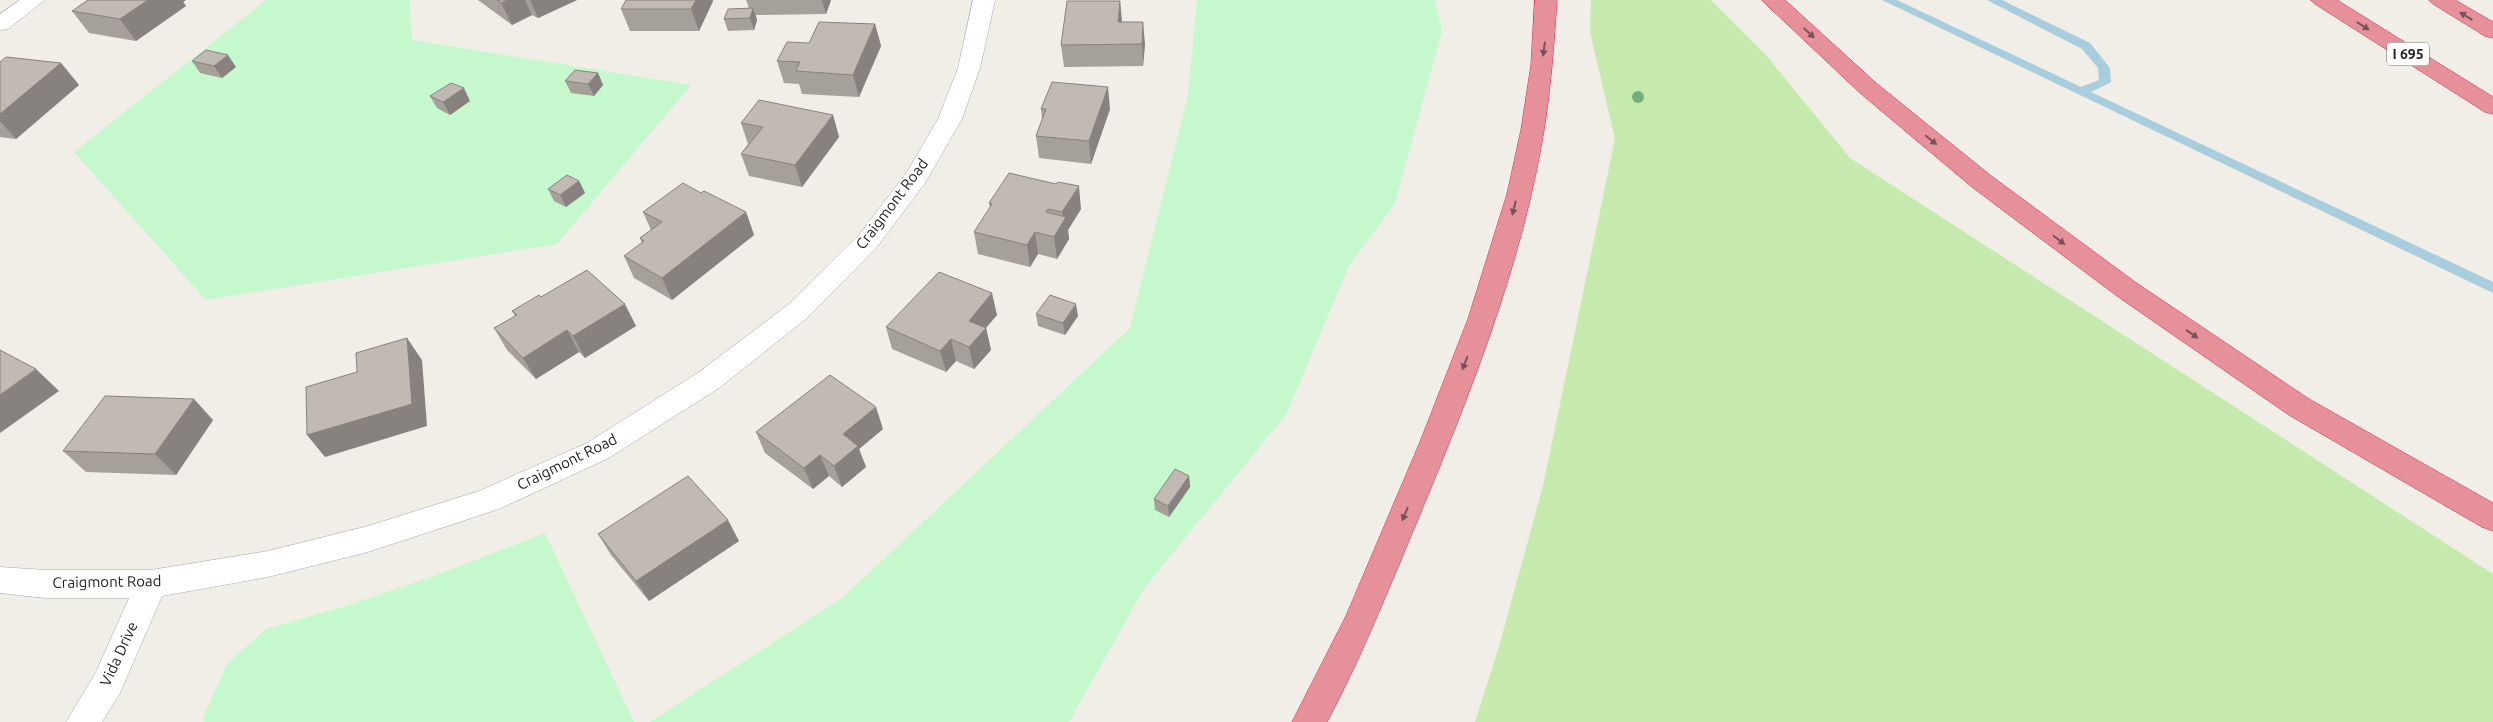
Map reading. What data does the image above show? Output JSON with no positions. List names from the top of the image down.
{
  "streets": {
    "highway": ["I 695"],
    "street": ["Craigmont Road", "Vida Drive"]
  },
  "crossings": [
    ["Craigmont Road", "Vida Drive"]
  ]
}
